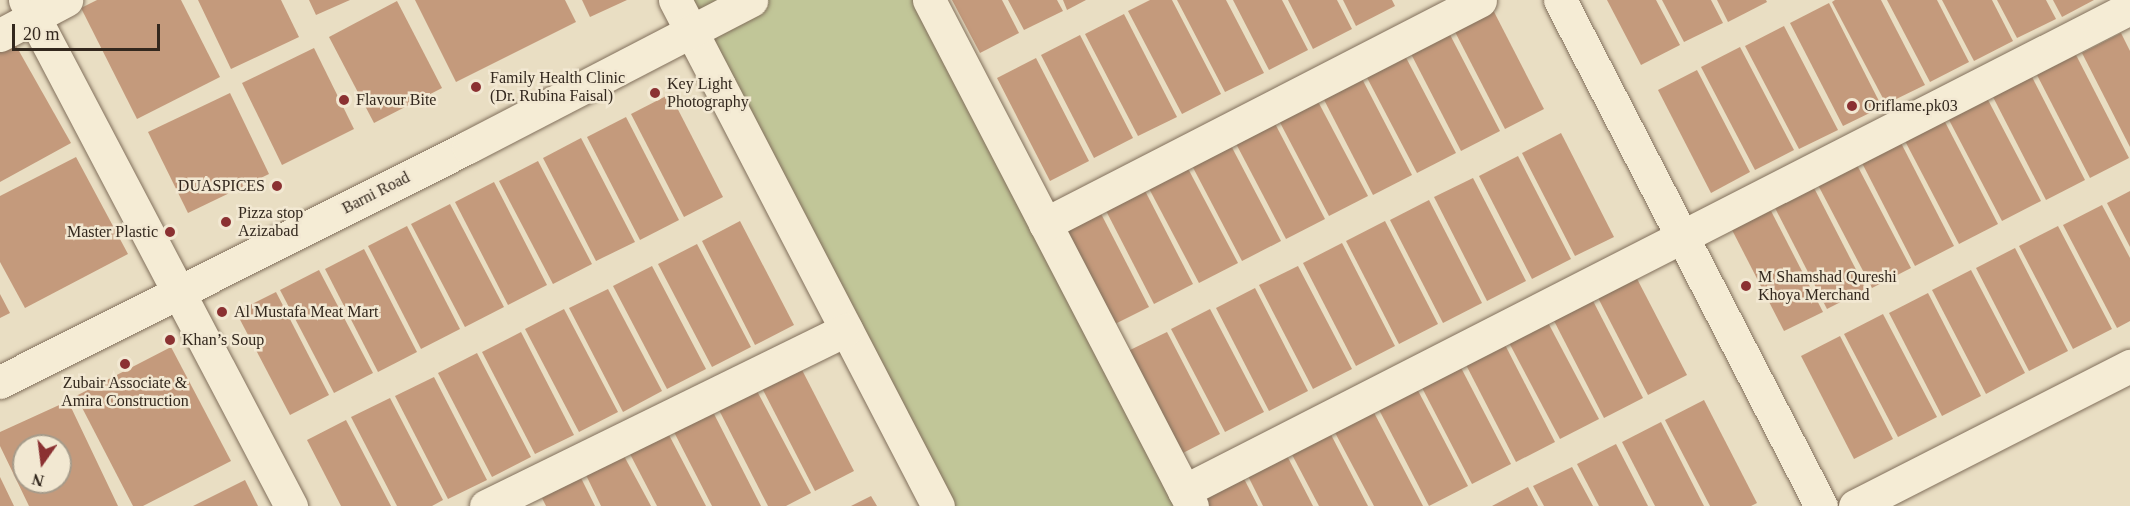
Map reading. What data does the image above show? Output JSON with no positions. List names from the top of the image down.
{
  "streets": {
    "street": ["Barni Road"]
  },
  "places": [
    "Family Health Clinic (Dr. Rubina Faisal)",
    "Key Light Photography",
    "Flavour Bite",
    "Oriflame.pk03",
    "DUASPICES",
    "Pizza stop Azizabad",
    "Master Plastic",
    "M Shamshad Qureshi Khoya Merchand",
    "Al Mustafa Meat Mart",
    "Khan’s Soup",
    "Zubair Associate & Amira Construction"
  ],
  "scale_bar": "20 m",
  "north": "bottom"
}
